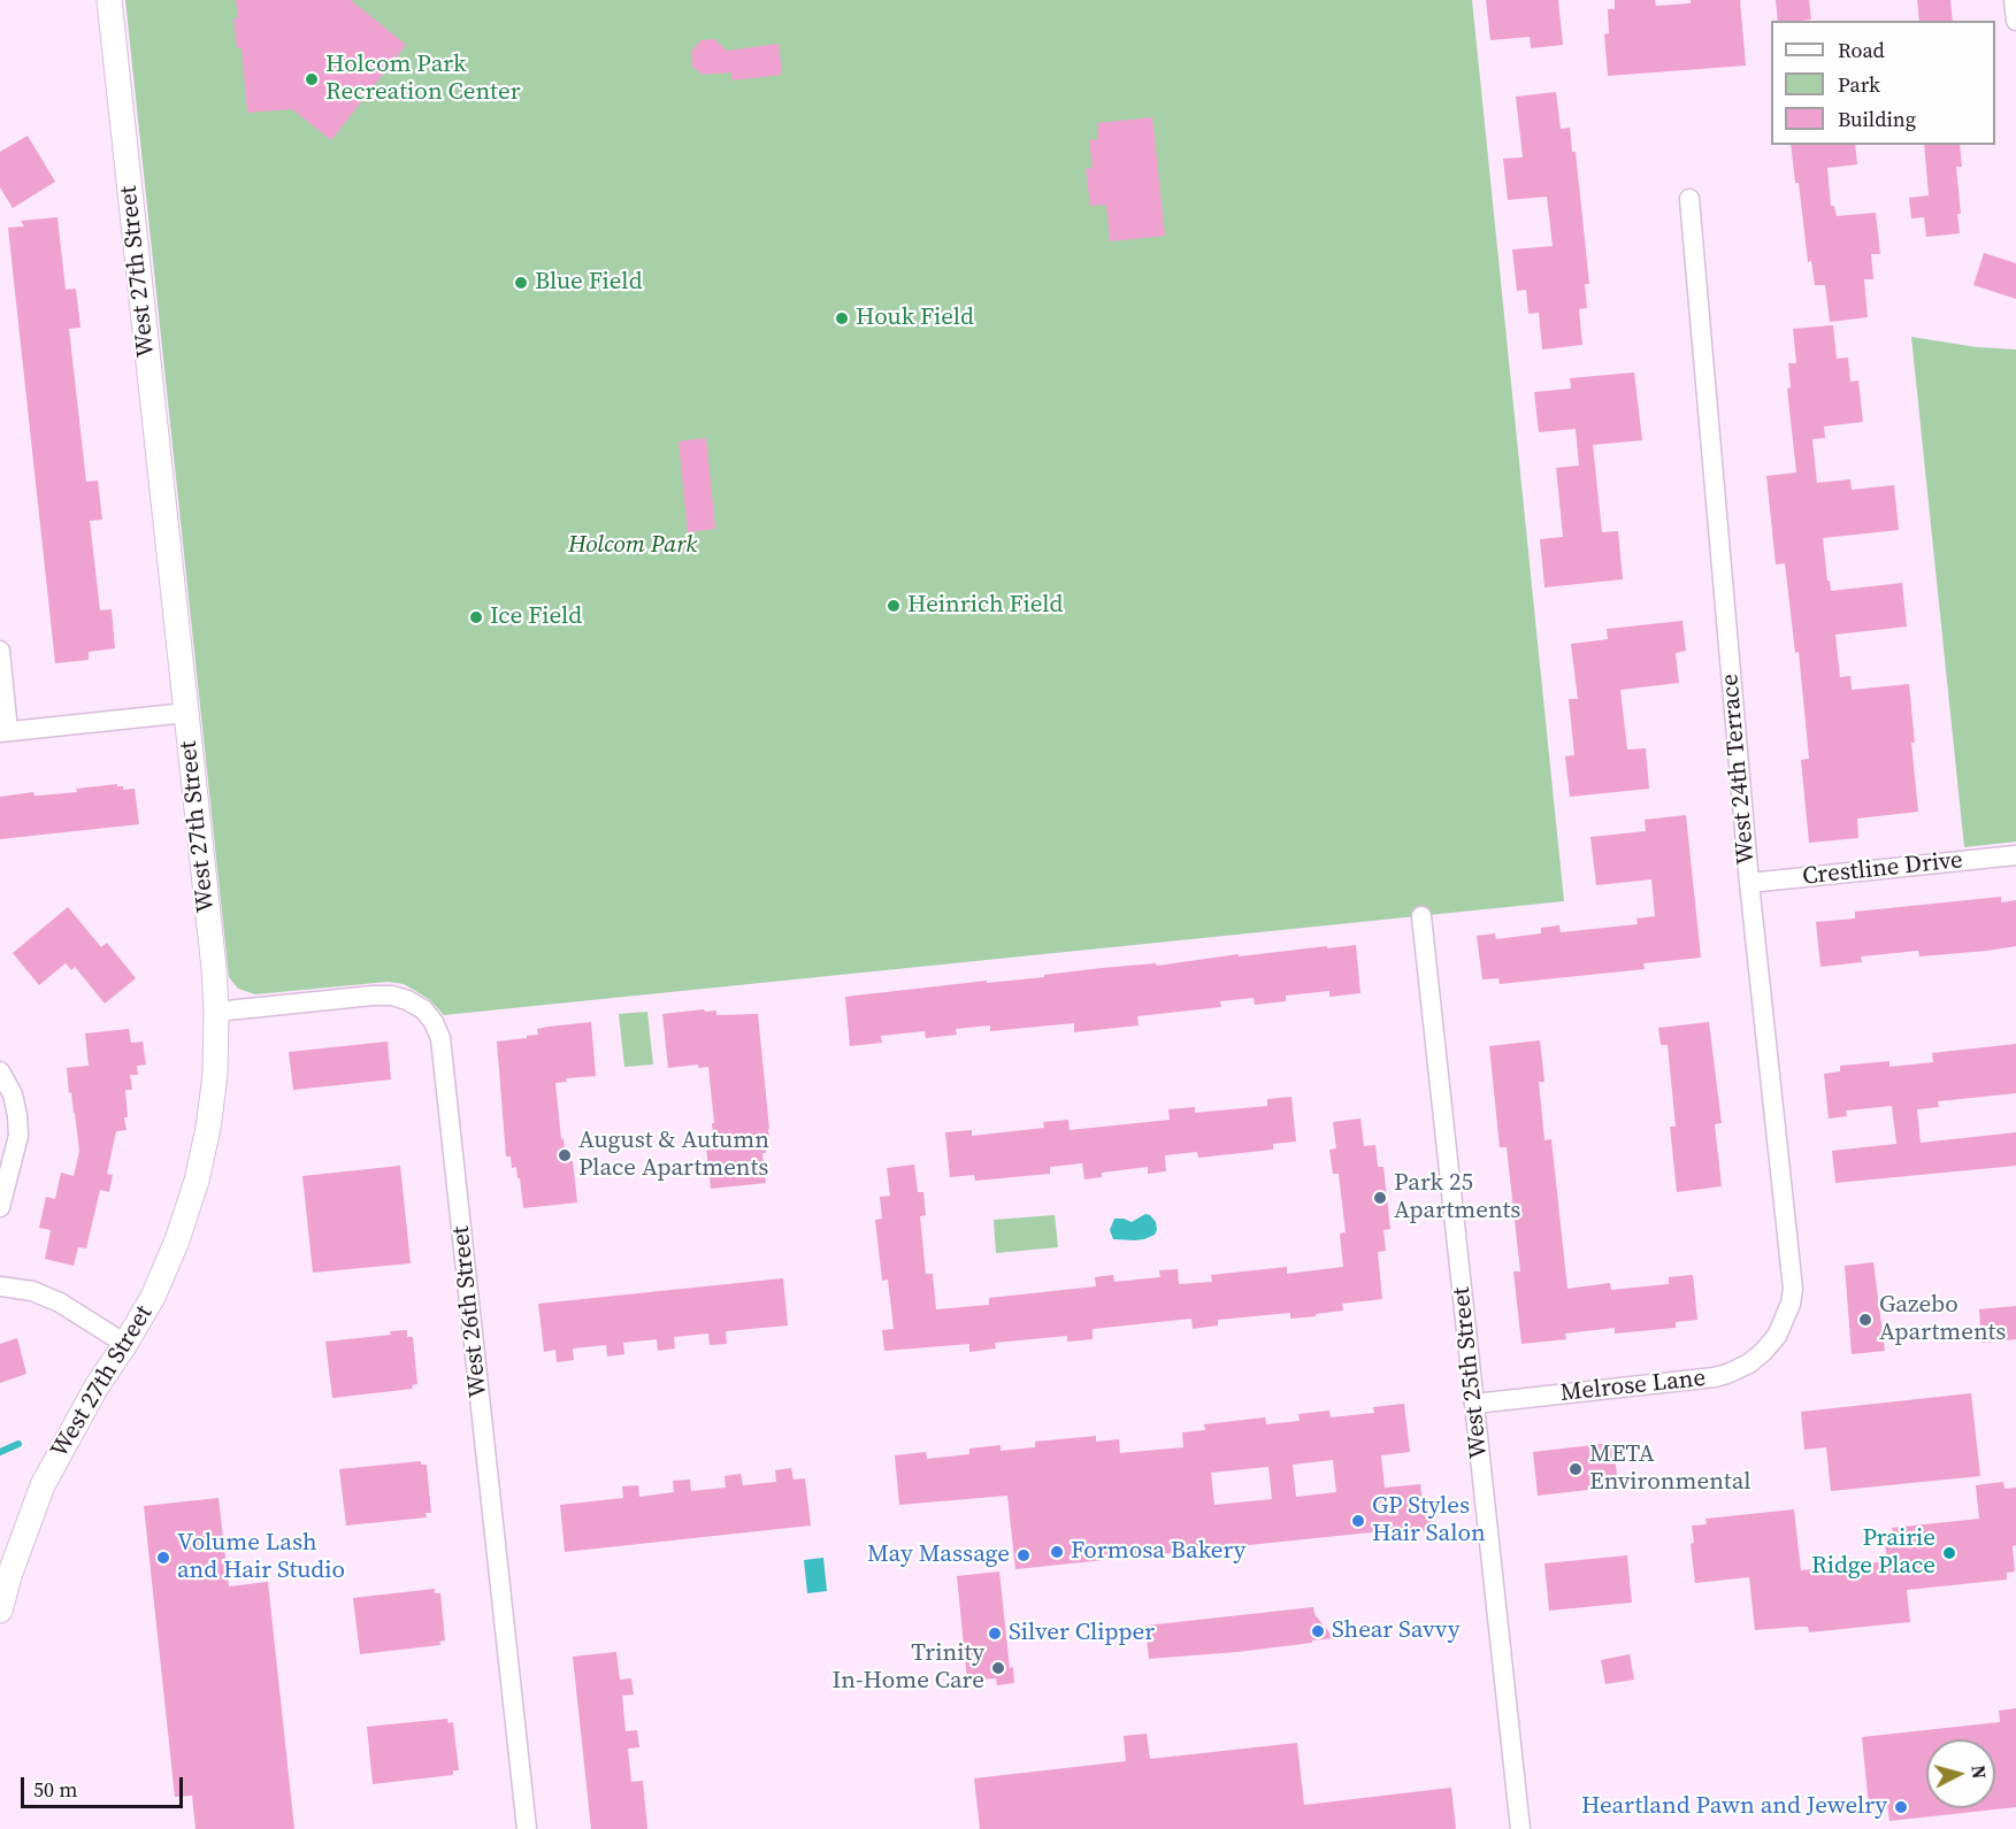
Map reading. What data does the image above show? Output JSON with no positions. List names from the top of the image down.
{
  "streets": {
    "street": [
      "West 27th Street",
      "West 24th Terrace",
      "Crestline Drive",
      "West 26th Street",
      "West 25th Street",
      "Melrose Lane"
    ]
  },
  "crossings": [
    ["West 27th Street", "West 26th Street"],
    ["West 24th Terrace", "Crestline Drive"],
    ["West 24th Terrace", "Melrose Lane"],
    ["West 25th Street", "Melrose Lane"]
  ],
  "parks": ["Holcom Park"],
  "places": [
    "Holcom Park Recreation Center",
    "Blue Field",
    "Houk Field",
    "Heinrich Field",
    "Ice Field",
    "August & Autumn Place Apartments",
    "Park 25 Apartments",
    "Gazebo Apartments",
    "META Environmental",
    "GP Styles Hair Salon",
    "Formosa Bakery",
    "Prairie Ridge Place",
    "May Massage",
    "Volume Lash and Hair Studio",
    "Shear Savvy",
    "Silver Clipper",
    "Trinity In-Home Care",
    "Heartland Pawn and Jewelry"
  ],
  "legend": ["Road", "Park", "Building"],
  "scale_bar": "50 m",
  "north": "right"
}
